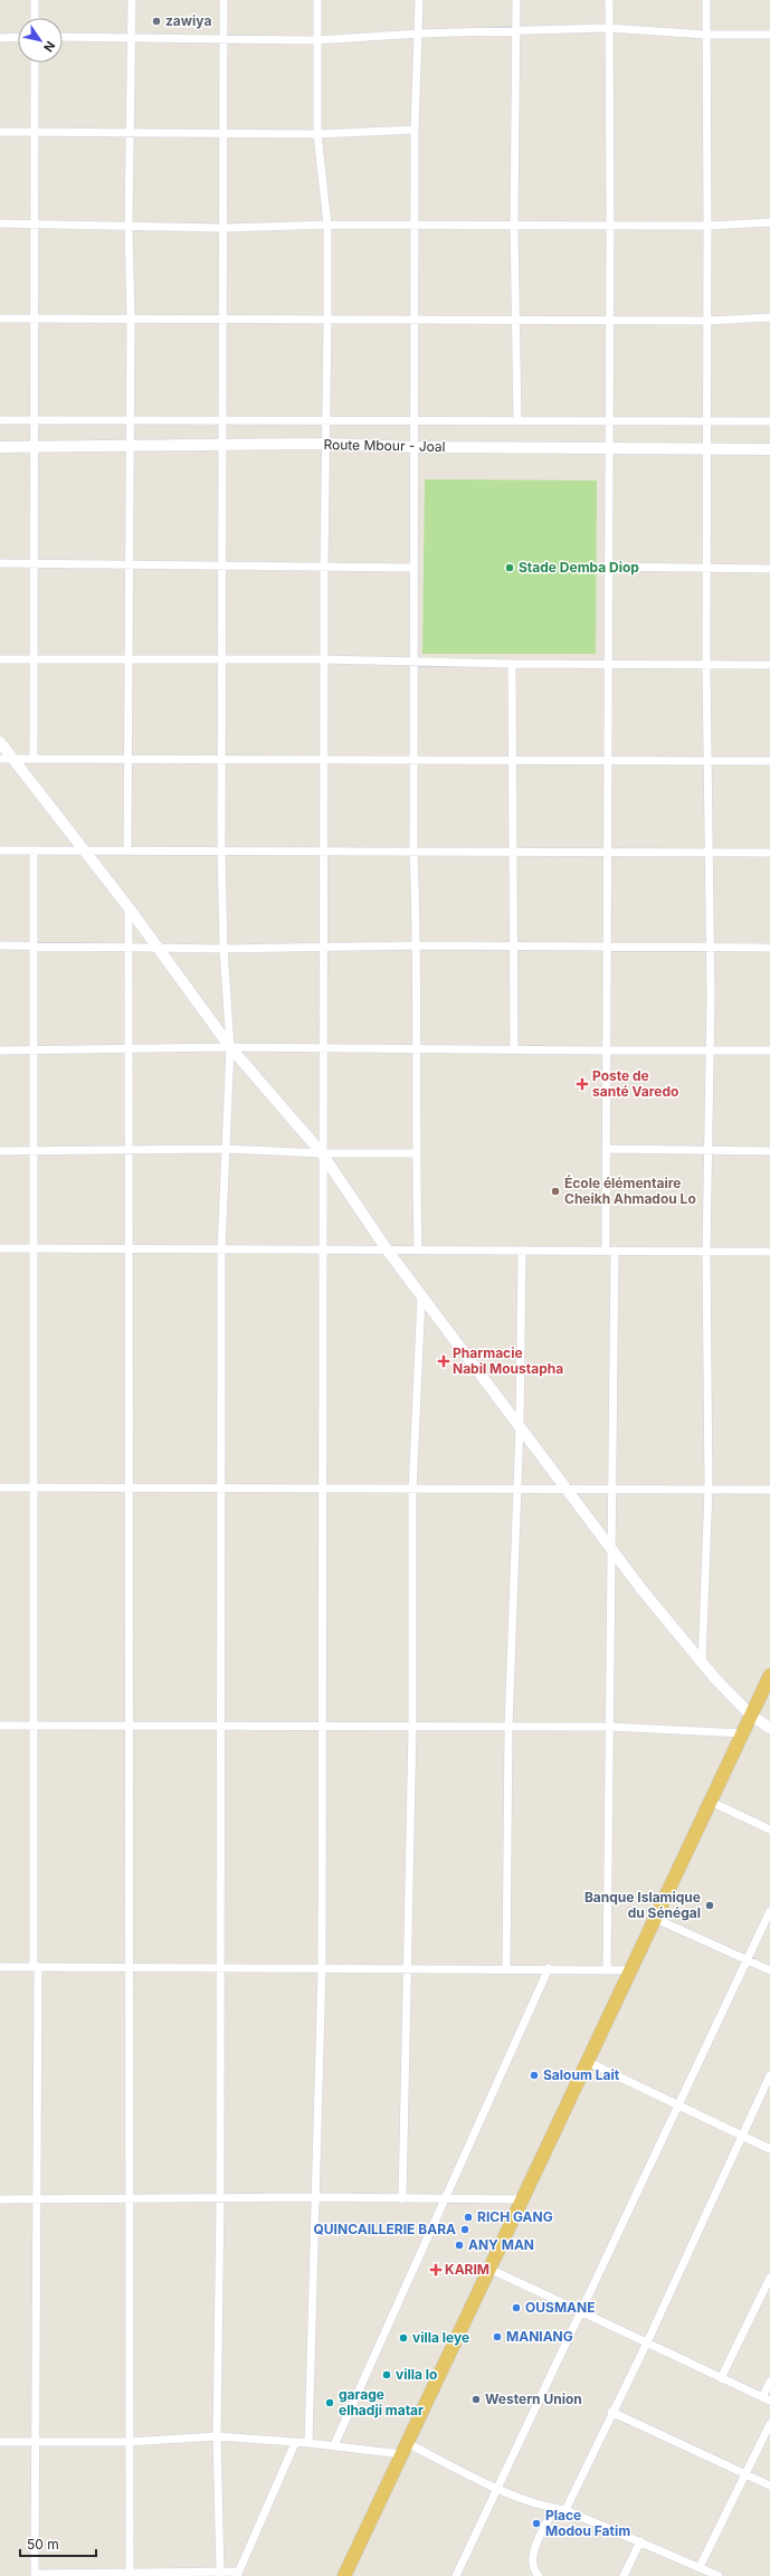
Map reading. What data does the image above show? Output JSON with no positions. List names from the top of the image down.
{
  "streets": {
    "main road": ["Route Mbour - Joal"]
  },
  "places": {
    "other": [
      "zawiya",
      "Stade Demba Diop",
      "École élémentaire Cheikh Ahmadou Lo",
      "Banque Islamique du Sénégal",
      "Saloum Lait",
      "RICH GANG",
      "QUINCAILLERIE BARA",
      "ANY MAN",
      "OUSMANE",
      "MANIANG",
      "villa leye",
      "villa lo",
      "Western Union",
      "garage elhadji matar",
      "Place Modou Fatim"
    ],
    "health": ["Poste de santé Varedo", "Pharmacie Nabil Moustapha", "KARIM"]
  },
  "scale_bar": "50 m",
  "north": "bottom right"
}
